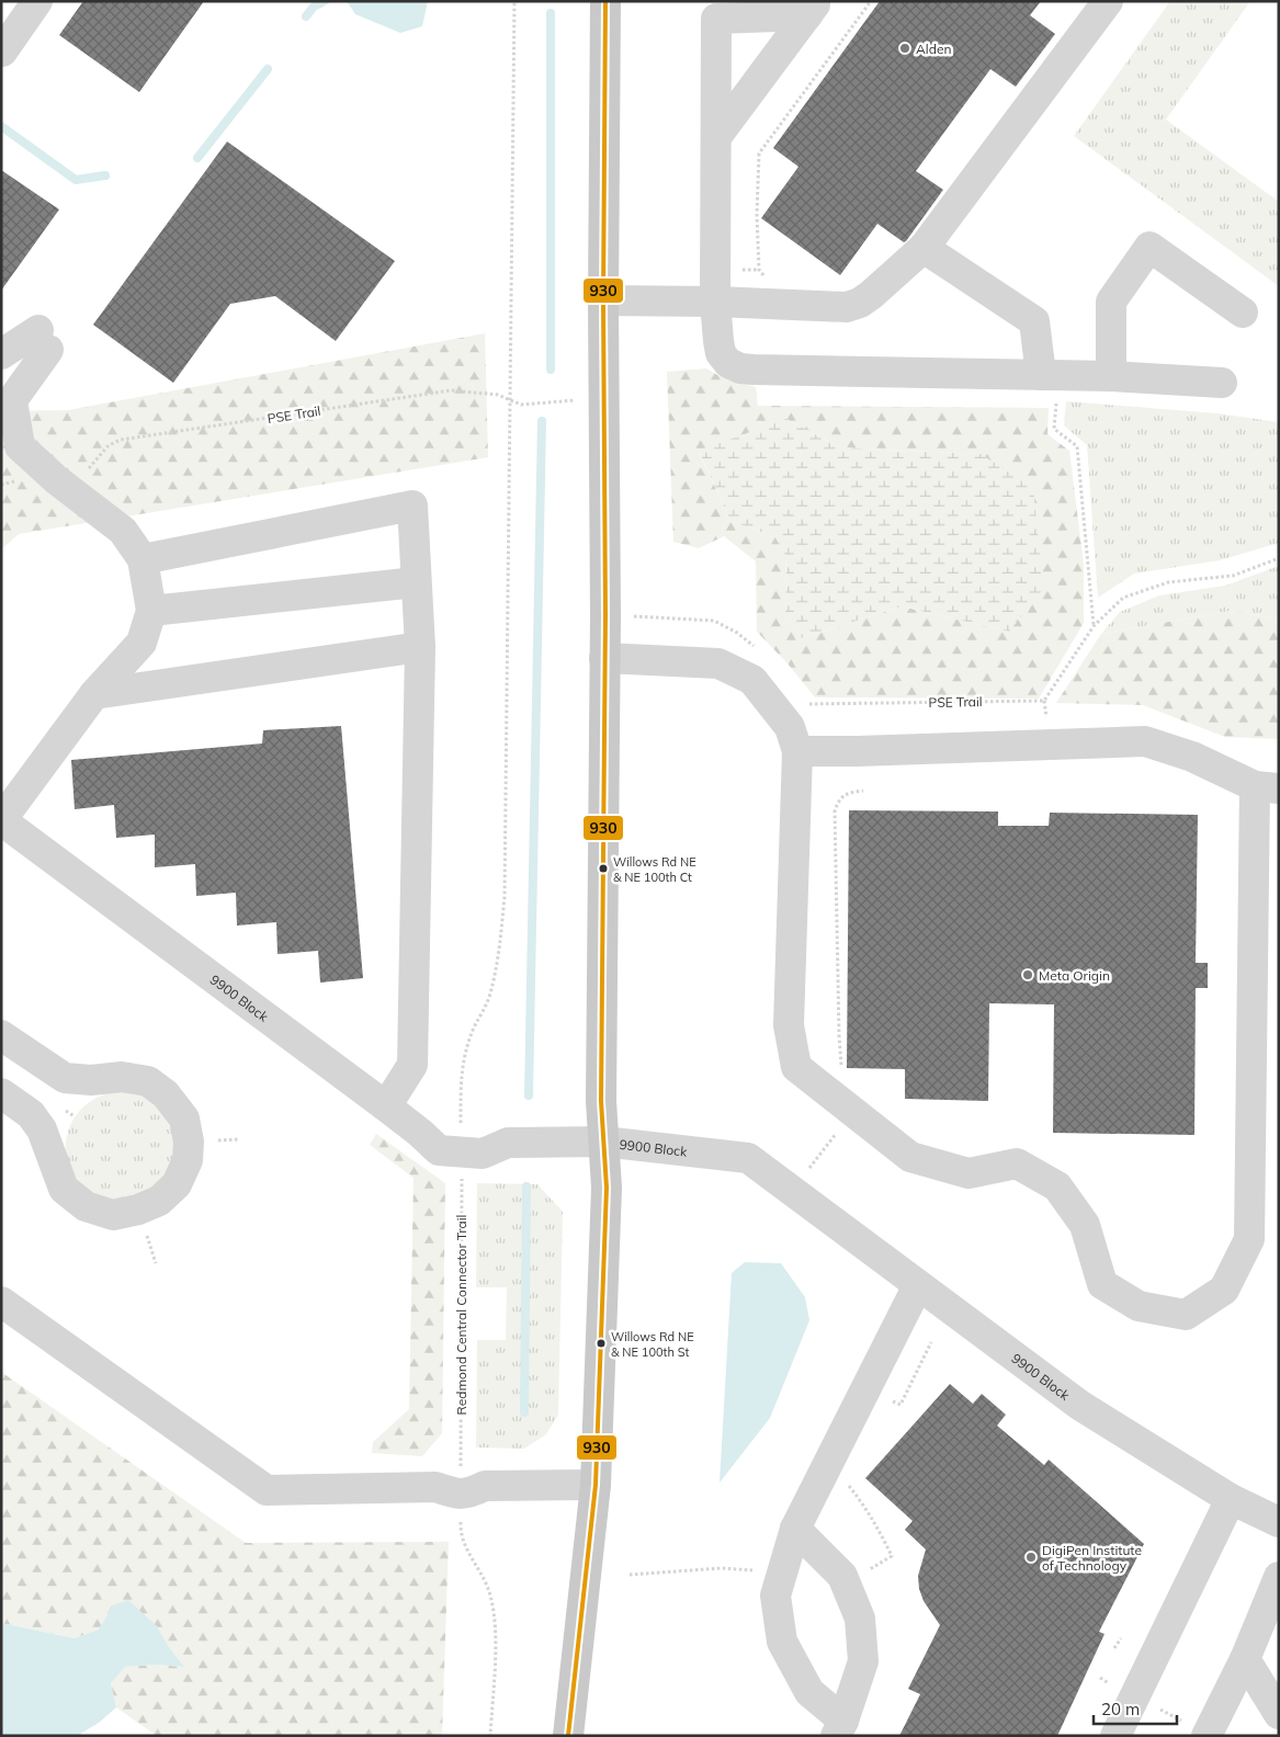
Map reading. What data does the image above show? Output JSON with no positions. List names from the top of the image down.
{
  "streets": {
    "lane": ["9900 Block"],
    "path": ["PSE Trail", "Redmond Central Connector Trail"]
  },
  "places": [
    "Alden",
    "Willows Rd NE & NE 100th Ct",
    "Meta Origin",
    "Willows Rd NE & NE 100th St",
    "DigiPen Institute of Technology"
  ],
  "lines": ["transit line 930"],
  "scale_bar": "20 m"
}
